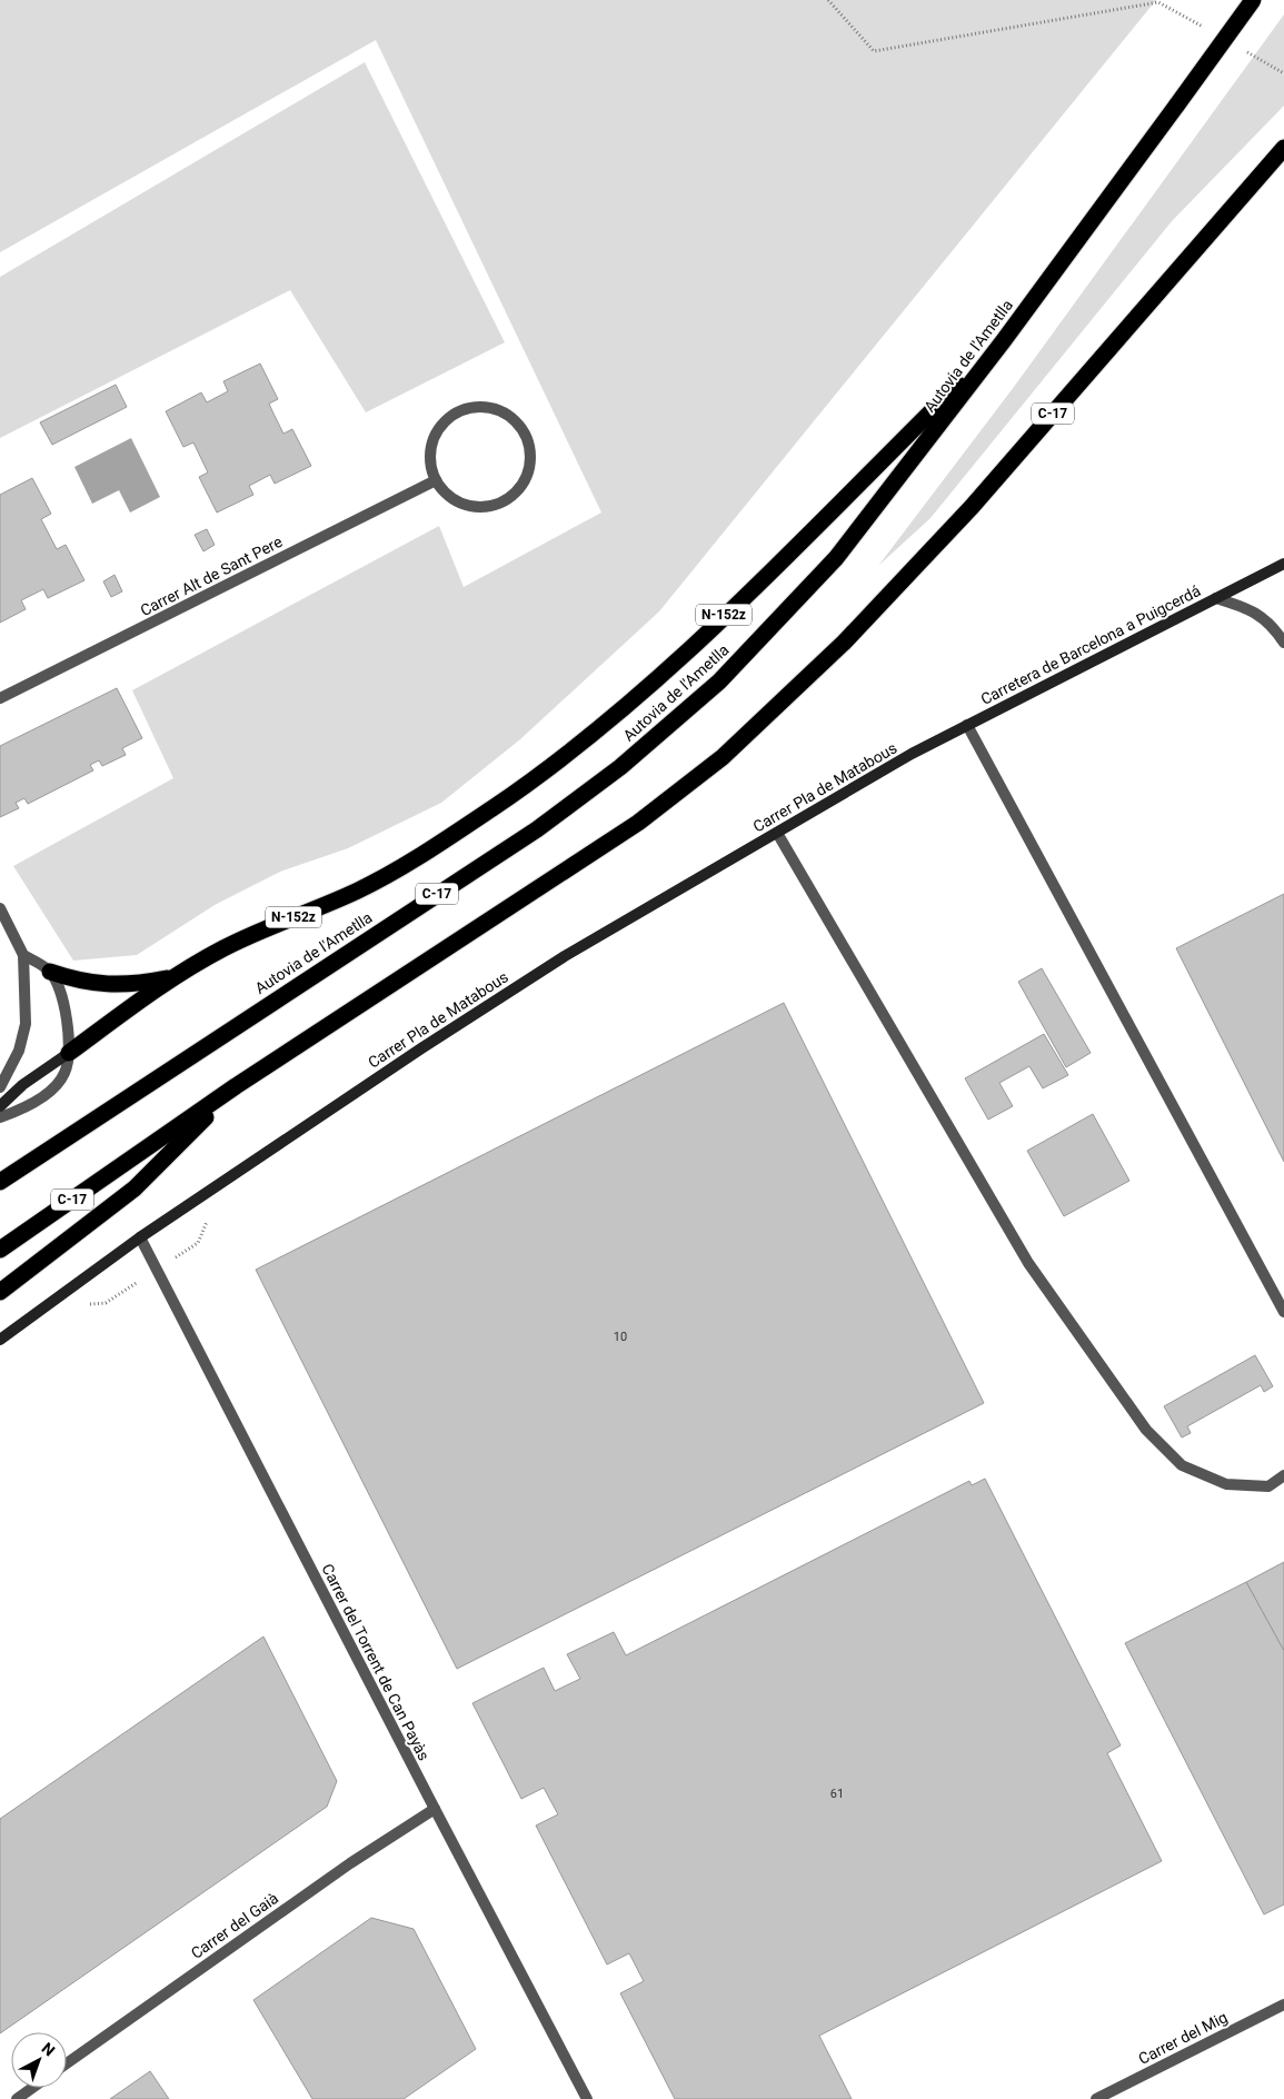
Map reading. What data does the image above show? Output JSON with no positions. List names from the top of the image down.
{
  "streets": {
    "highway": ["Autovia de l'Ametlla", "C-17", "N-152z"],
    "main road": ["Carretera de Barcelona a Puigcerdá", "Carrer Pla de Matabous"],
    "street": [
      "Carrer Alt de Sant Pere",
      "Carrer del Torrent de Can Payàs",
      "Carrer del Gaià",
      "Carrer del Mig"
    ]
  },
  "crossings": [
    ["Autovia de l'Ametlla", "N-152z"],
    ["Carretera de Barcelona a Puigcerdá", "Carrer Pla de Matabous"],
    ["Carrer Pla de Matabous", "Carrer del Torrent de Can Payàs"],
    ["Carrer del Torrent de Can Payàs", "Carrer del Gaià"]
  ],
  "house_numbers": ["10", "61"],
  "north": "top right"
}
